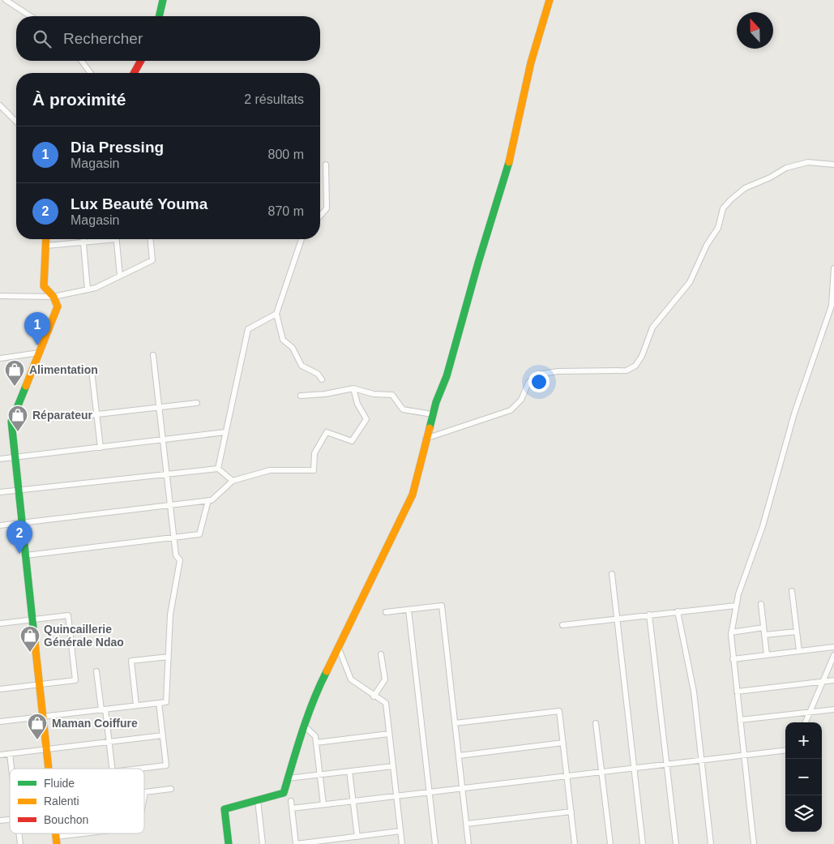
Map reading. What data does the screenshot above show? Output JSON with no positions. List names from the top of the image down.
{
  "places": {
    "shop": [
      "Alimentation",
      "Réparateur",
      "Quincaillerie Générale Ndao",
      "Maman Coiffure"
    ]
  },
  "legend": ["Fluide", "Ralenti", "Bouchon"],
  "north": "top",
  "page": {
    "search": "Rechercher",
    "heading": ["À proximité", "2 résultats"],
    "list": [
      {
        "mark": "1",
        "name": "Dia Pressing",
        "note": "Magasin",
        "value": "800 m"
      },
      {
        "mark": "2",
        "name": "Lux Beauté Youma",
        "note": "Magasin",
        "value": "870 m"
      }
    ],
    "pins": ["1", "2"],
    "map_buttons": ["+", "−"]
  }
}
